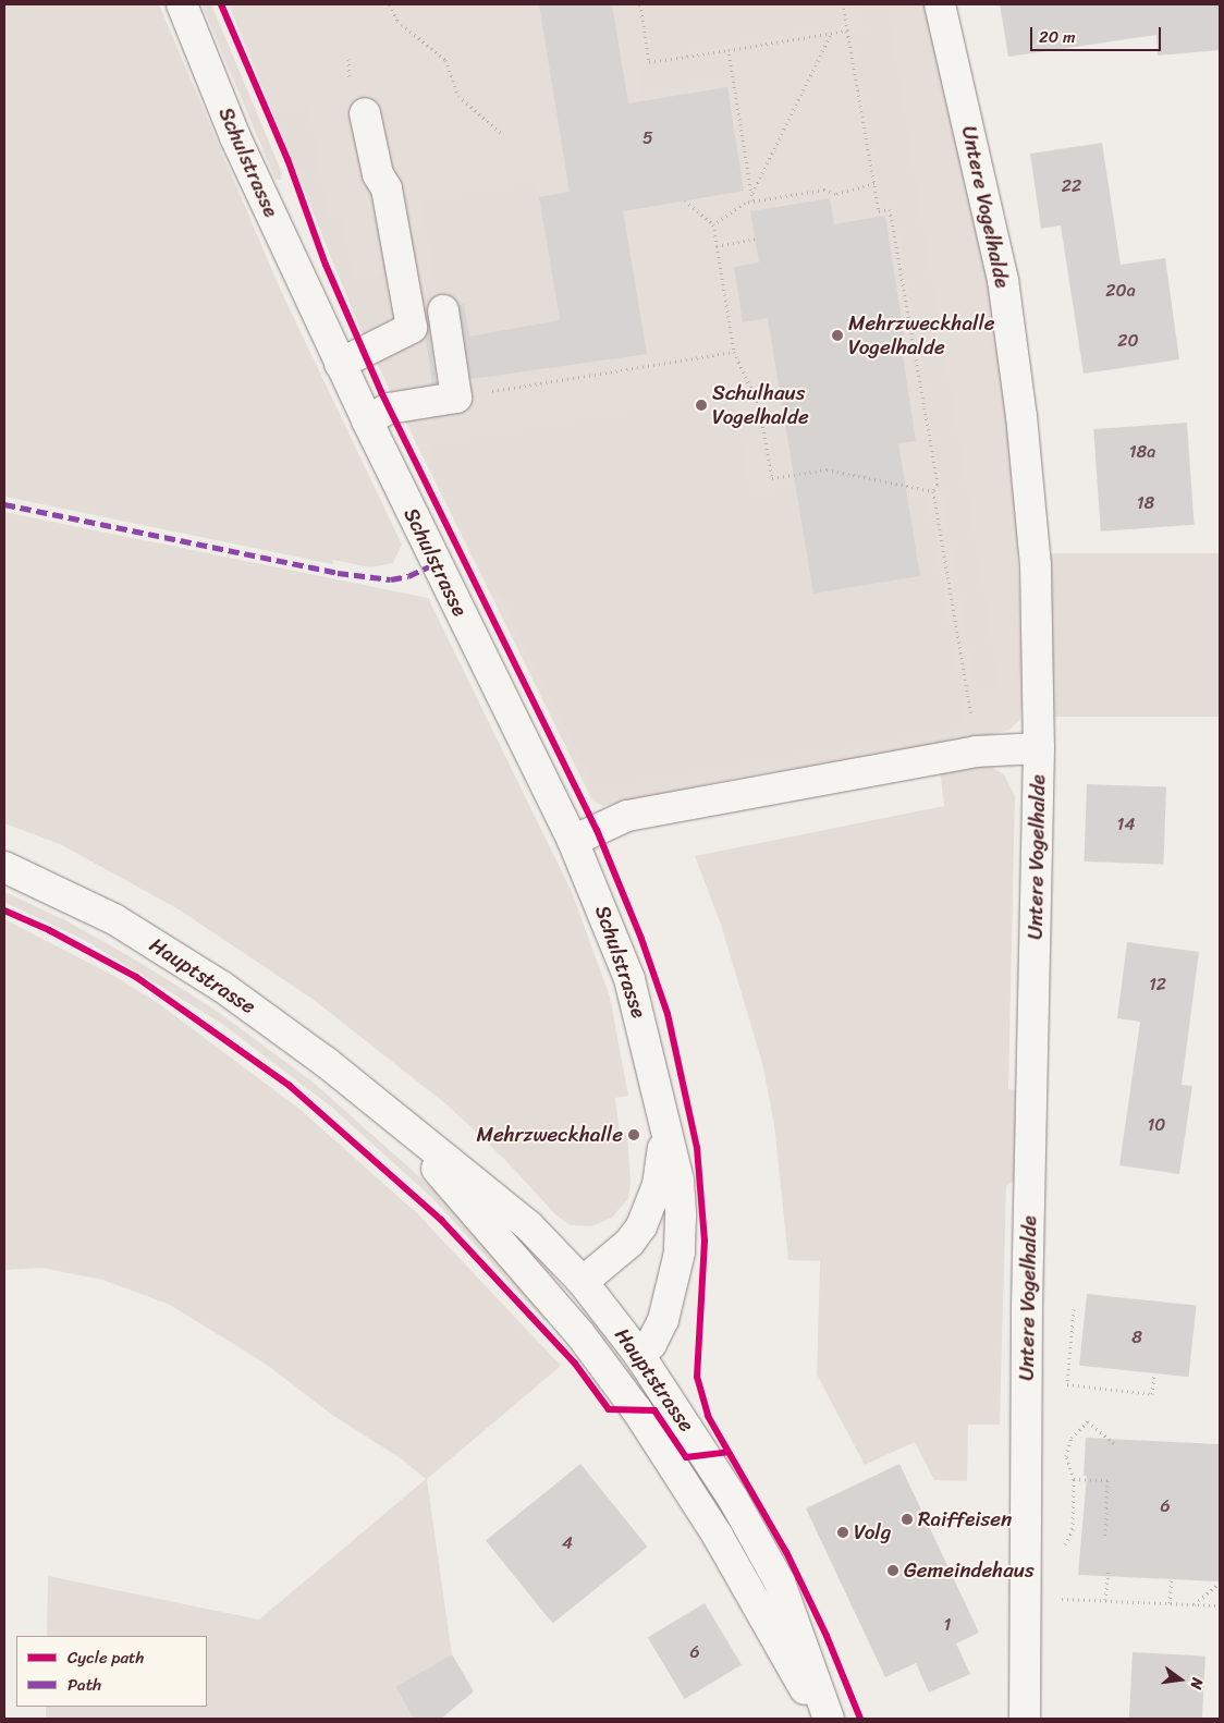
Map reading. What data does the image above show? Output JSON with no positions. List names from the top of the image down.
{
  "streets": {
    "street": ["Schulstrasse", "Untere Vogelhalde", "Hauptstrasse"]
  },
  "crossings": [
    ["Schulstrasse", "Hauptstrasse"]
  ],
  "places": [
    "Mehrzweckhalle Vogelhalde",
    "Schulhaus Vogelhalde",
    "Mehrzweckhalle",
    "Raiffeisen",
    "Volg",
    "Gemeindehaus"
  ],
  "house_numbers": [
    "5",
    "22",
    "20a",
    "20",
    "18a",
    "18",
    "14",
    "12",
    "10",
    "8",
    "6",
    "4",
    "1",
    "6"
  ],
  "legend": ["Cycle path", "Path"],
  "scale_bar": "20 m",
  "north": "right"
}
